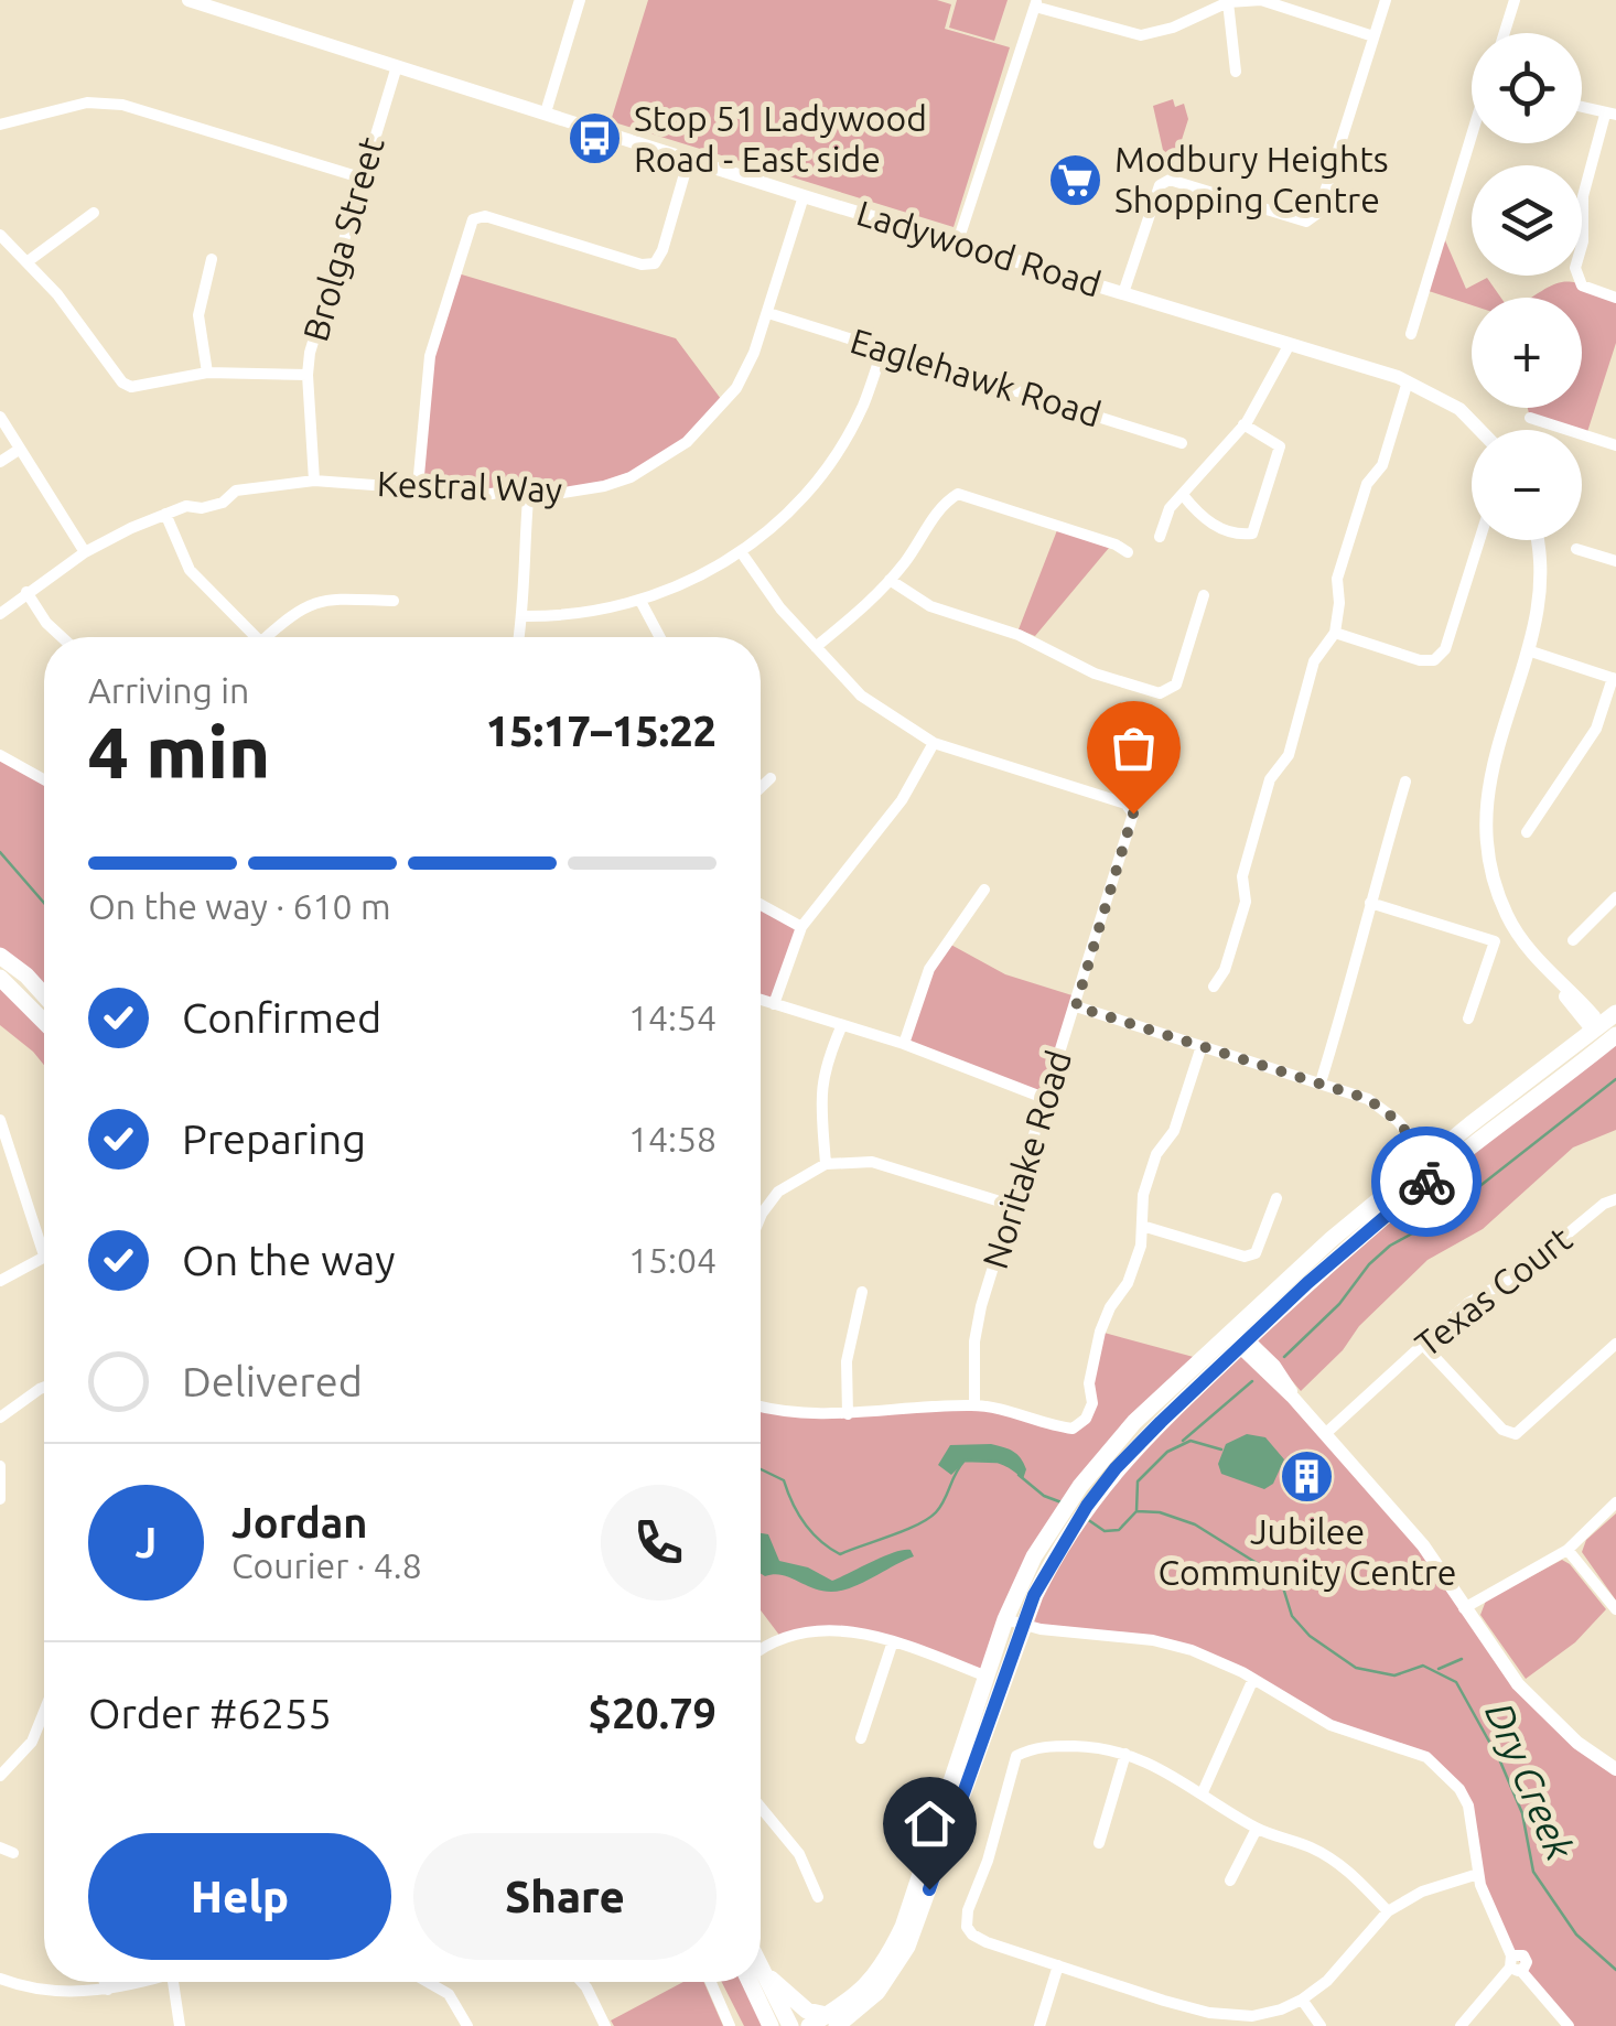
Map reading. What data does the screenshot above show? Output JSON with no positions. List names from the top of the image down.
{
  "streets": {
    "street": [
      "Brolga Street",
      "Ladywood Road",
      "Eaglehawk Road",
      "Kestral Way",
      "Noritake Road",
      "Texas Court"
    ]
  },
  "crossings": [
    ["Brolga Street", "Ladywood Road"],
    ["Brolga Street", "Kestral Way"],
    ["Ladywood Road", "Kestral Way"],
    ["Eaglehawk Road", "Kestral Way"]
  ],
  "water": ["Dry Creek"],
  "places": {
    "bus stop": ["Stop 51 Ladywood Road - East side"],
    "supermarket": ["Modbury Heights Shopping Centre"],
    "building": ["Jubilee Community Centre"]
  },
  "page": {
    "map_buttons": ["+", "−"],
    "heading": ["4 min", "Arriving in", "15:17–15:22"],
    "panel": [
      "Jordan",
      "Courier · 4.8",
      "Order #6255",
      "$20.79"
    ],
    "bar": "On the way · 610 m",
    "list": [
      ["Confirmed", "14:54"],
      ["Preparing", "14:58"],
      ["On the way", "15:04"],
      "Delivered"
    ],
    "round": "J",
    "buttons": ["Help", "Share"]
  }
}
